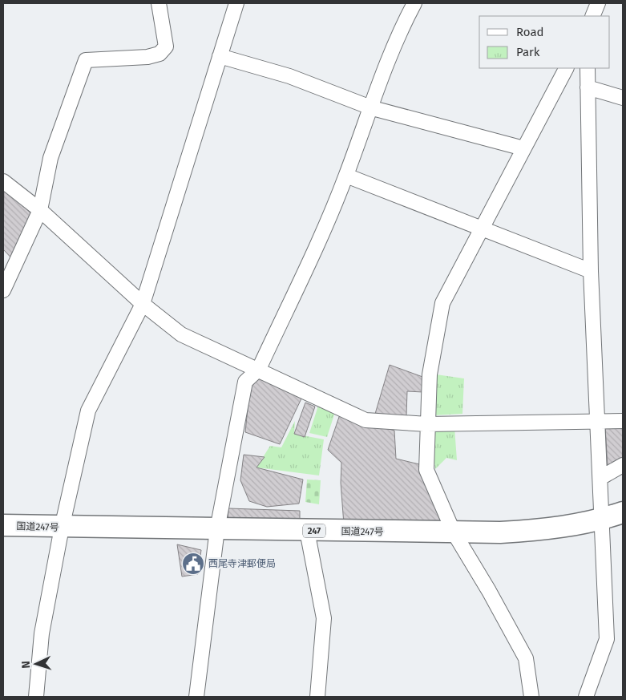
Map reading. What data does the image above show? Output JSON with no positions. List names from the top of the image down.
{
  "streets": {
    "highway": ["国道247号", "247"]
  },
  "places": {
    "public building": ["西尾寺津郵便局"]
  },
  "legend": ["Road", "Park"],
  "north": "left"
}
